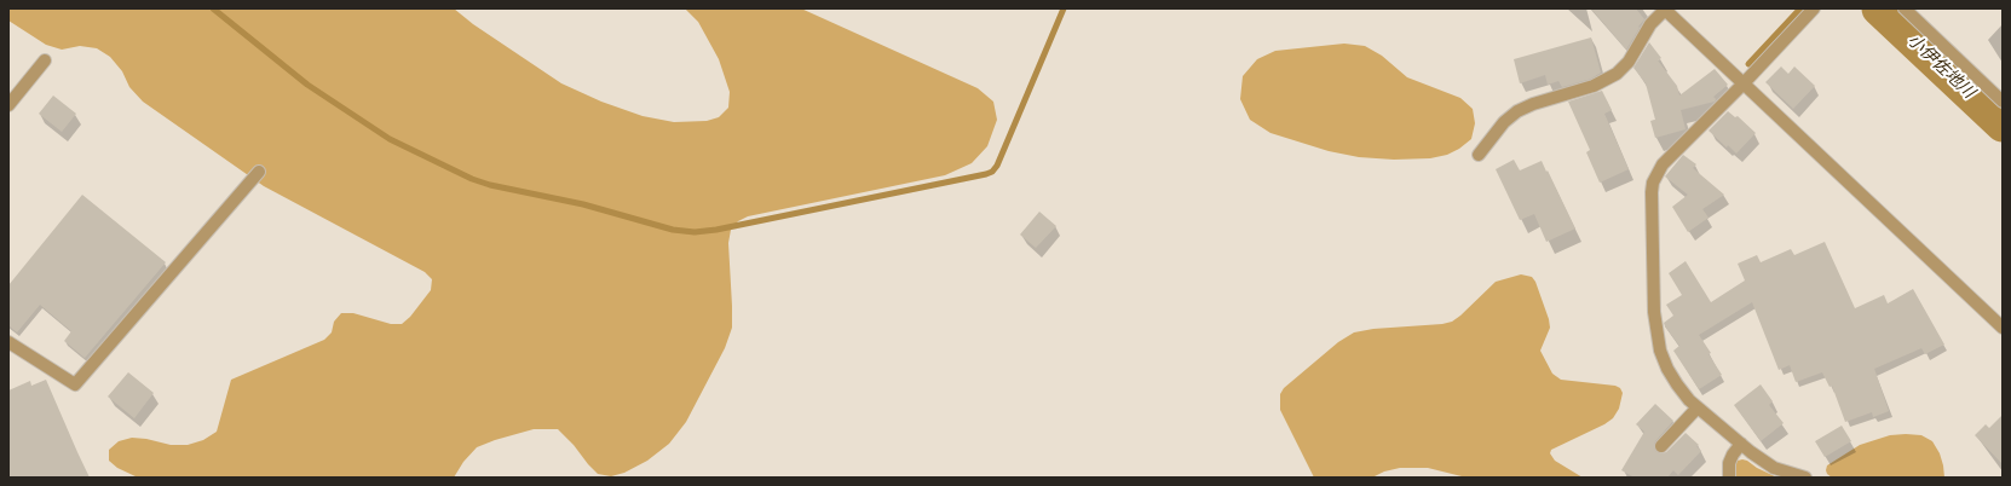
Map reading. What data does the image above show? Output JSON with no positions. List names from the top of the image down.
{
  "water": ["小伊佐地川"]
}
